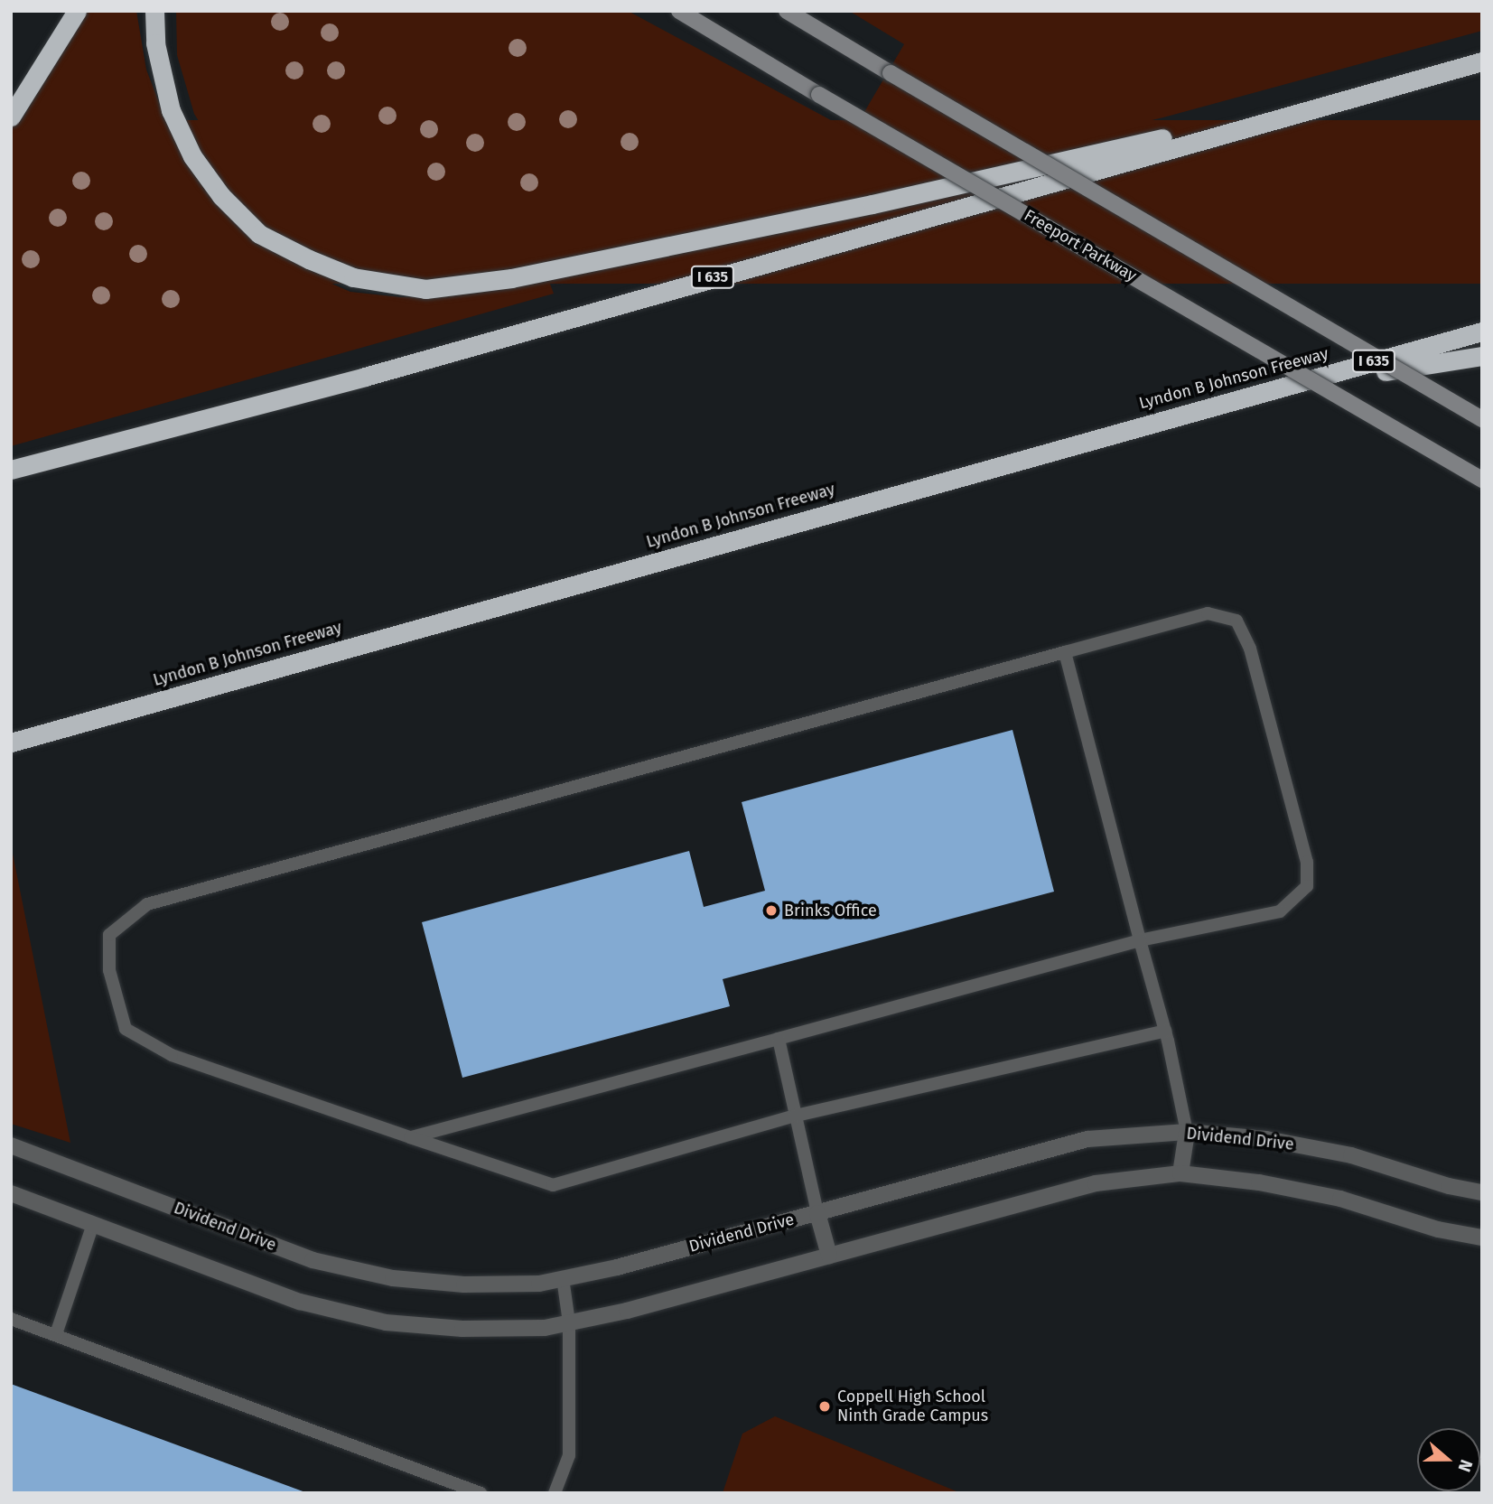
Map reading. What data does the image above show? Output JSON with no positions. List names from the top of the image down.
{
  "streets": {
    "highway": ["I 635", "Lyndon B Johnson Freeway"],
    "main road": ["Freeport Parkway"],
    "street": ["Dividend Drive"]
  },
  "places": ["Brinks Office", "Coppell High School Ninth Grade Campus"],
  "north": "right"
}
